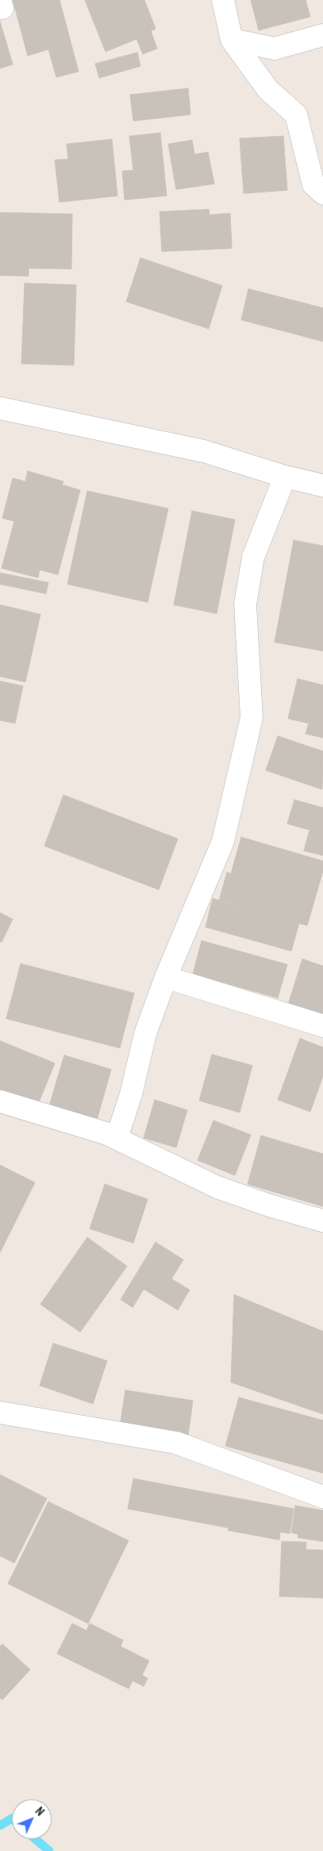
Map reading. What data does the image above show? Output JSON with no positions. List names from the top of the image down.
{
  "north": "top right"
}
